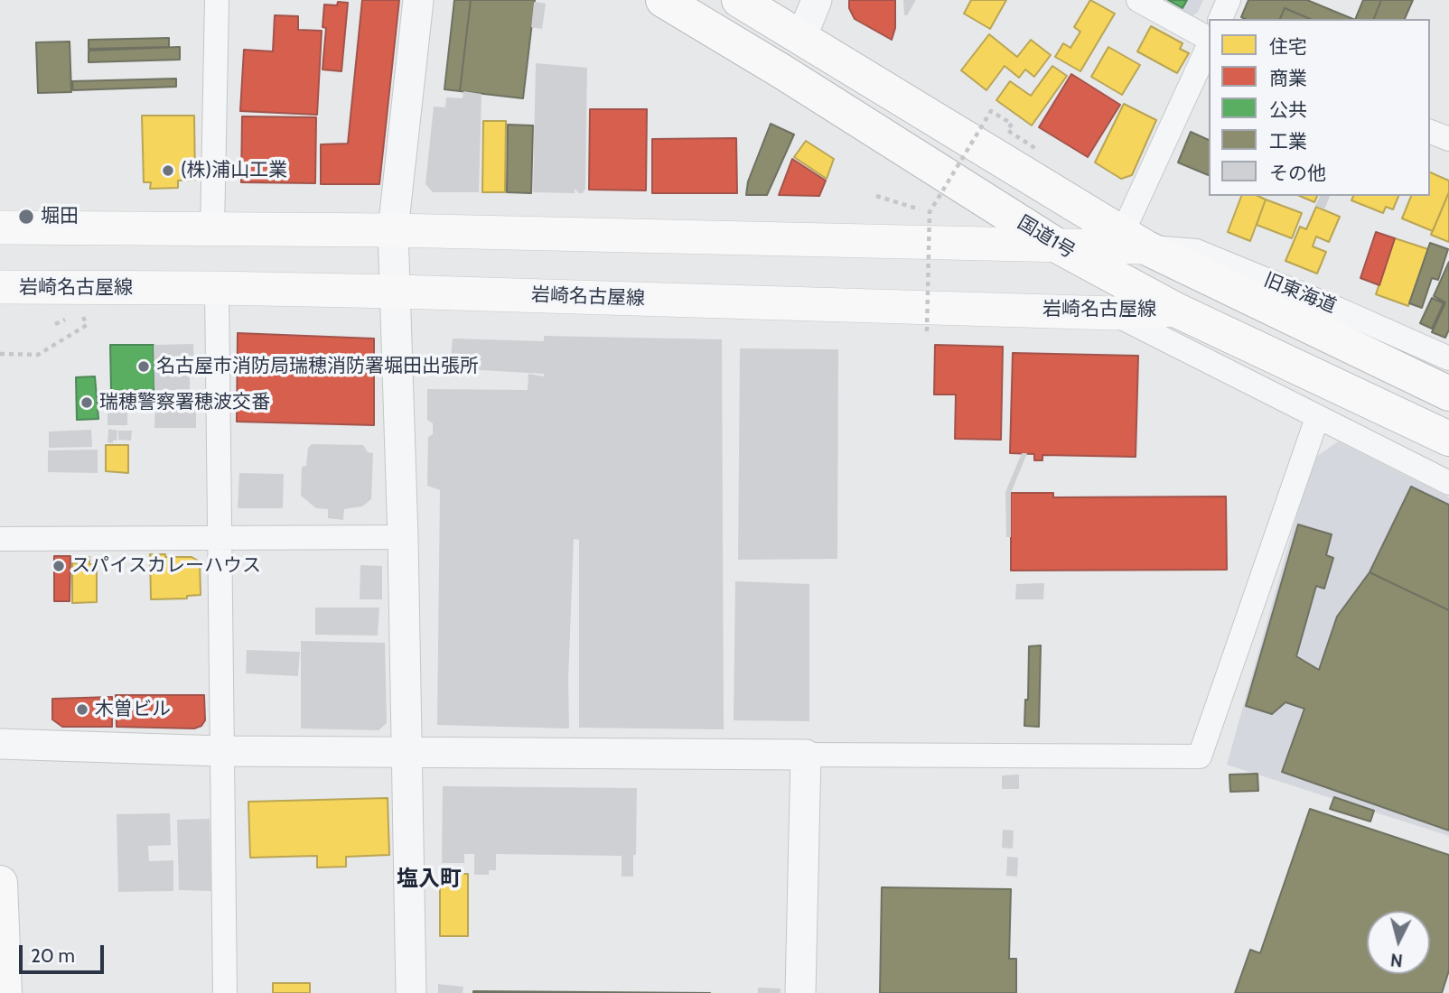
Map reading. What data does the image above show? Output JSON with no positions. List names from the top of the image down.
{
  "streets": {
    "main road": ["国道1号", "岩崎名古屋線"],
    "street": ["旧東海道"]
  },
  "crossings": [
    ["国道1号", "岩崎名古屋線"]
  ],
  "districts": ["塩入町"],
  "places": [
    "(株)浦山工業",
    "堀田",
    "名古屋市消防局瑞穂消防署堀田出張所",
    "瑞穂警察署穂波交番",
    "スパイスカレーハウス",
    "木曽ビル"
  ],
  "legend": [
    "住宅",
    "商業",
    "公共",
    "工業",
    "その他"
  ],
  "scale_bar": "20 m",
  "north": "bottom"
}
